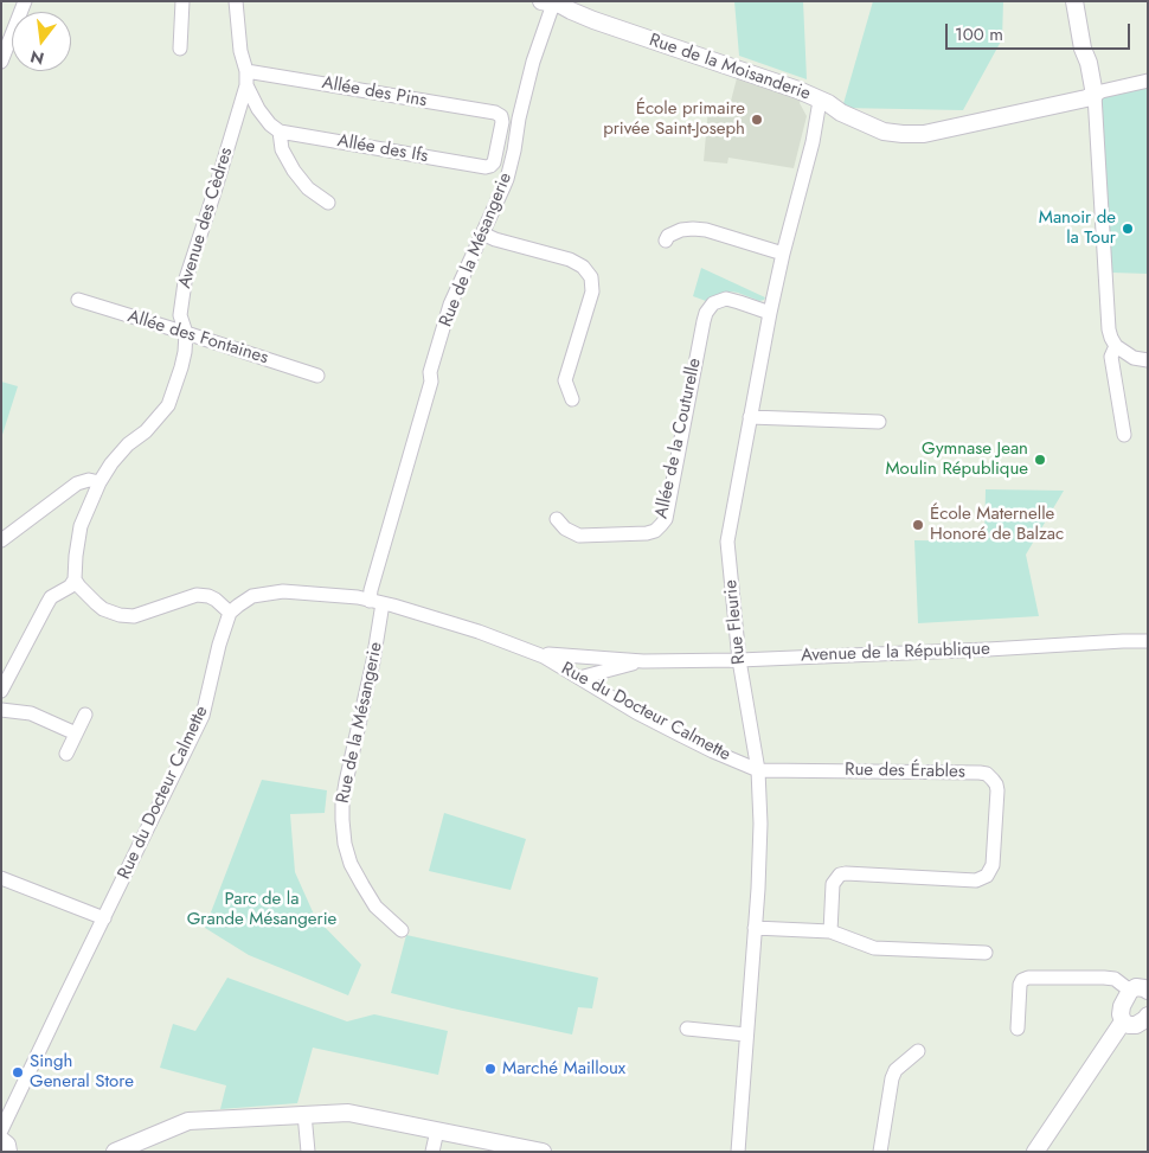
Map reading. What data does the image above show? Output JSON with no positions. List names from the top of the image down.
{
  "streets": {
    "street": [
      "Rue de la Moisanderie",
      "Allée des Pins",
      "Allée des Ifs",
      "Avenue des Cèdres",
      "Rue de la Mésangerie",
      "Allée des Fontaines",
      "Allée de la Couturelle",
      "Rue Fleurie",
      "Avenue de la République",
      "Rue du Docteur Calmette",
      "Rue des Érables"
    ]
  },
  "crossings": [
    ["Rue de la Moisanderie", "Rue de la Mésangerie"],
    ["Rue de la Moisanderie", "Rue Fleurie"],
    ["Allée des Pins", "Allée des Ifs"],
    ["Allée des Pins", "Avenue des Cèdres"],
    ["Avenue des Cèdres", "Allée des Fontaines"],
    ["Rue de la Mésangerie", "Rue du Docteur Calmette"],
    ["Allée de la Couturelle", "Rue Fleurie"],
    ["Rue Fleurie", "Avenue de la République"],
    ["Rue Fleurie", "Rue du Docteur Calmette"],
    ["Rue Fleurie", "Rue des Érables"],
    ["Avenue de la République", "Rue du Docteur Calmette"],
    ["Rue du Docteur Calmette", "Rue des Érables"]
  ],
  "parks": ["Parc de la Grande Mésangerie"],
  "places": [
    "École primaire privée Saint-Joseph",
    "Manoir de la Tour",
    "Gymnase Jean Moulin République",
    "École Maternelle Honoré de Balzac",
    "Marché Mailloux",
    "Singh General Store"
  ],
  "scale_bar": "100 m",
  "north": "bottom"
}
